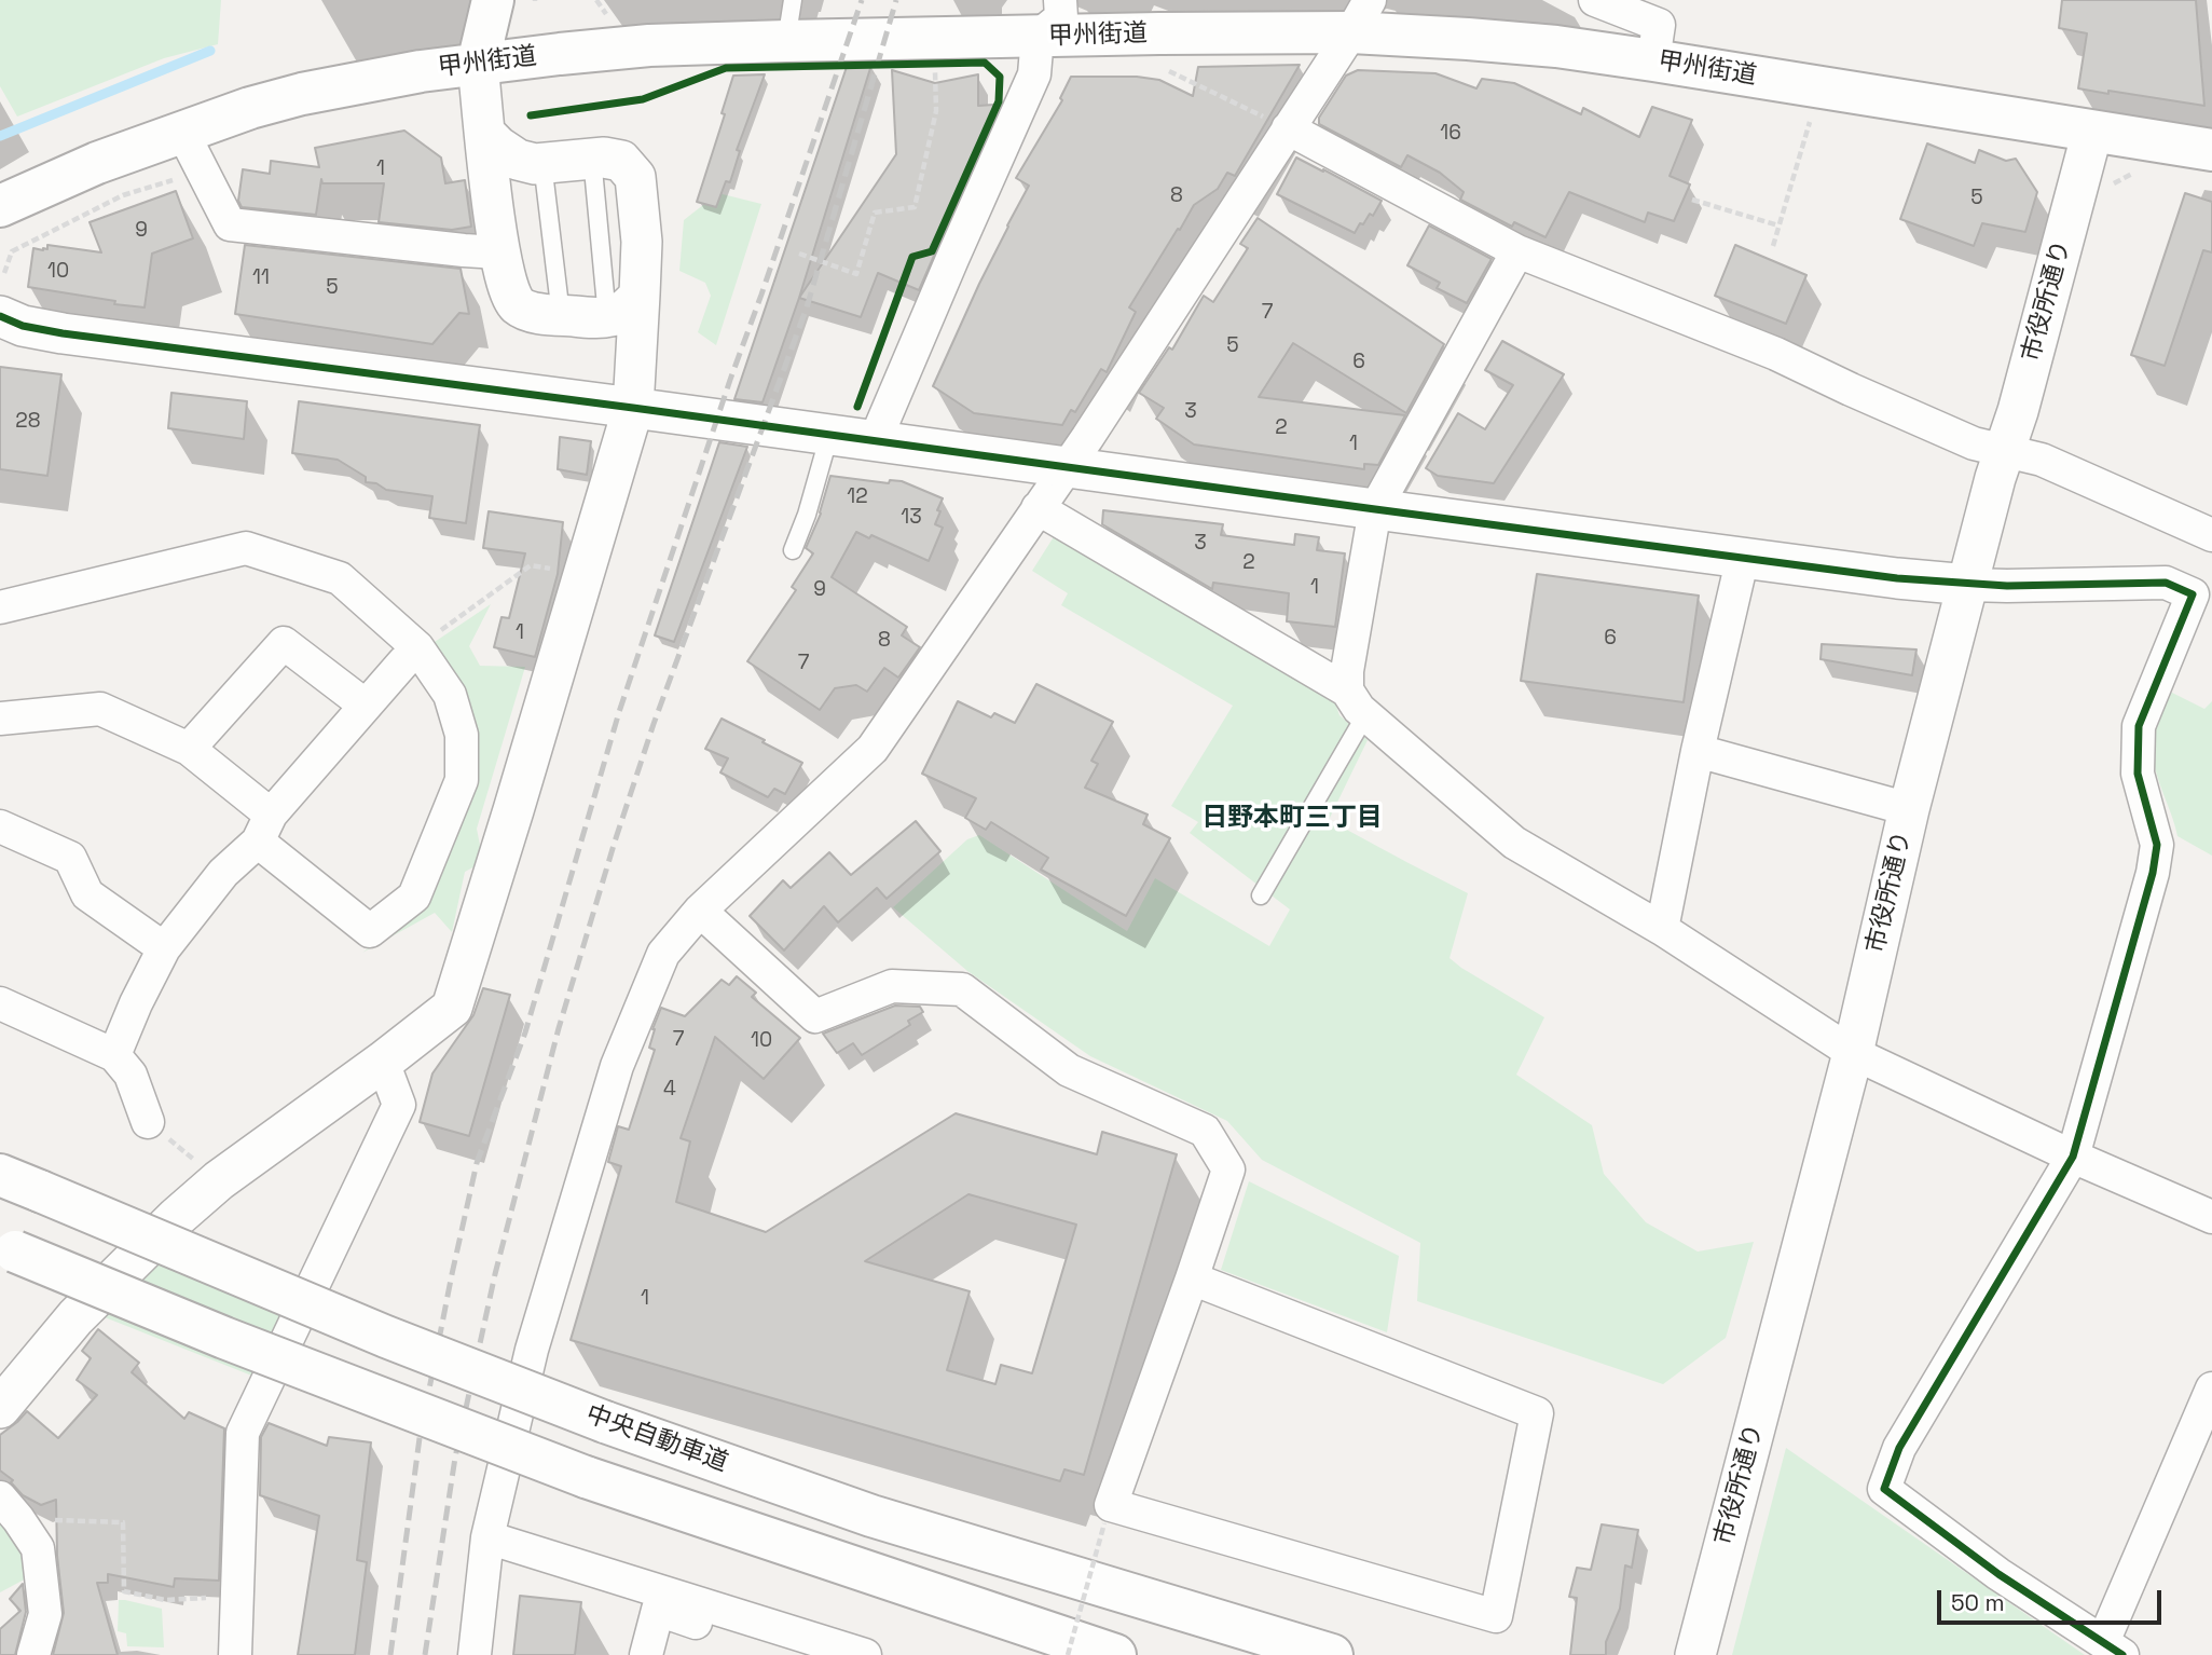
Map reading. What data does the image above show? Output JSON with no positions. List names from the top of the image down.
{
  "streets": {
    "main road": ["甲州街道", "中央自動車道"],
    "street": ["市役所通り"]
  },
  "crossings": [
    ["甲州街道", "市役所通り"]
  ],
  "districts": ["日野本町三丁目"],
  "house_numbers": [
    "16",
    "1",
    "8",
    "5",
    "9",
    "10",
    "11",
    "5",
    "7",
    "5",
    "6",
    "3",
    "28",
    "2",
    "1",
    "12",
    "13",
    "3",
    "2",
    "1",
    "9",
    "1",
    "6",
    "8",
    "7",
    "7",
    "10",
    "4",
    "1"
  ],
  "scale_bar": "50 m"
}
